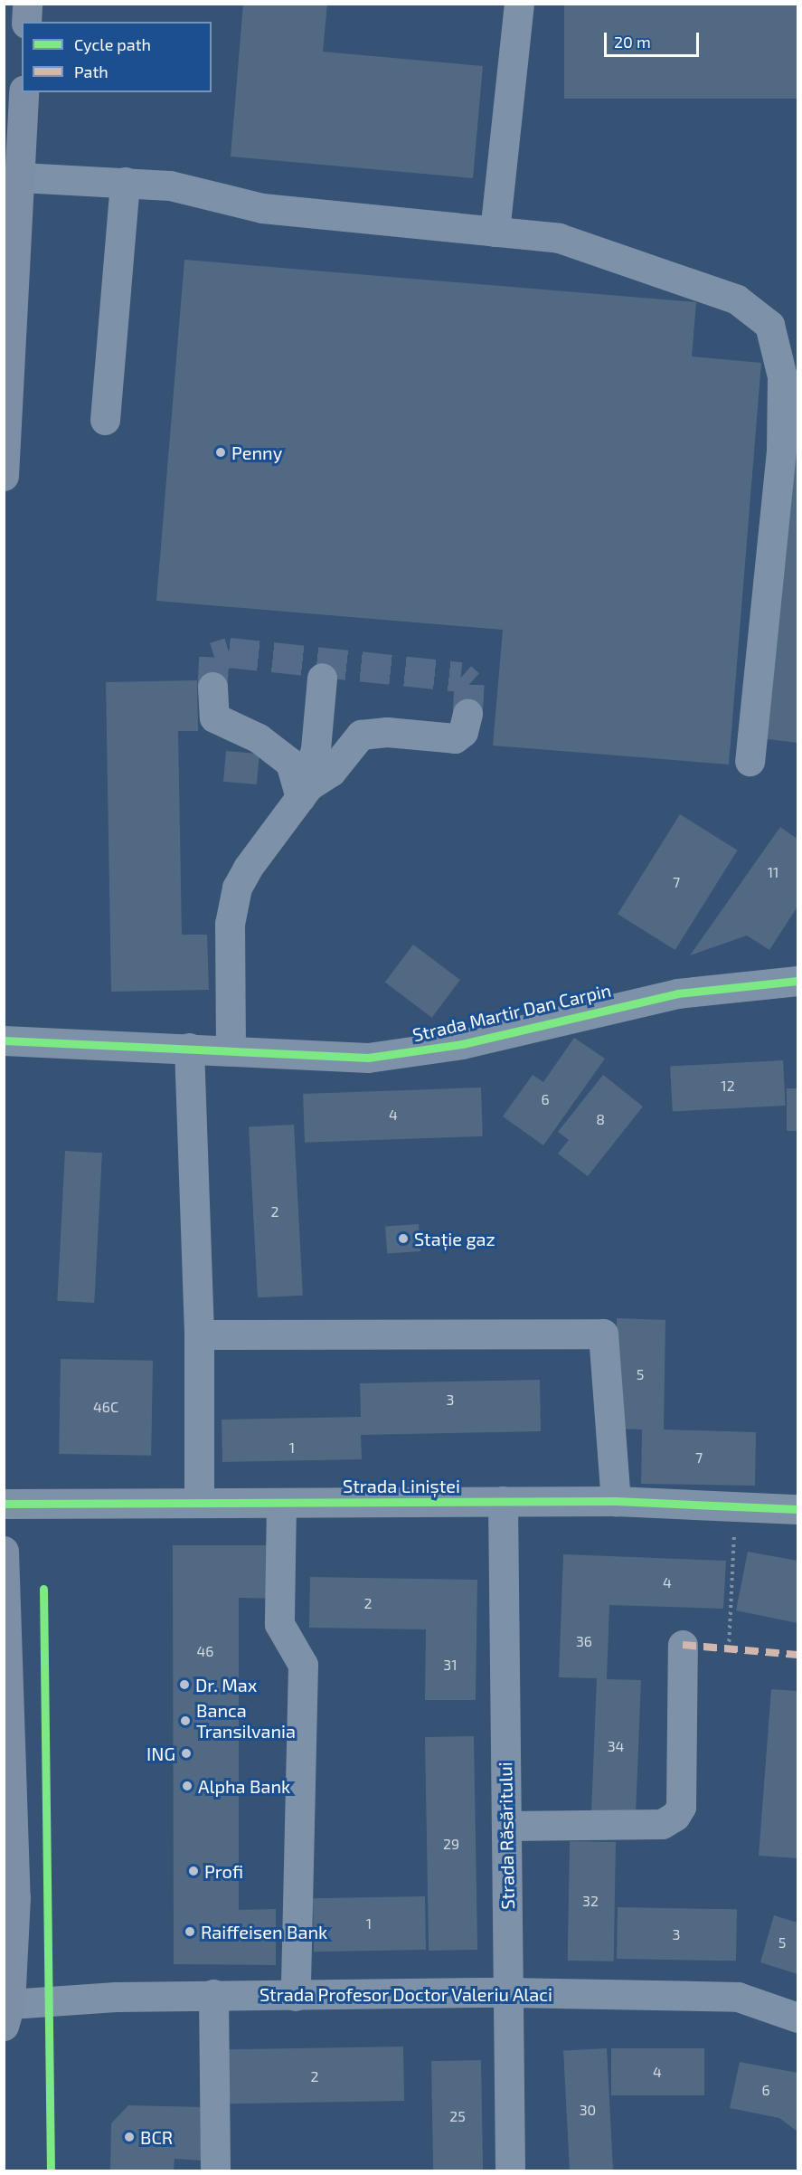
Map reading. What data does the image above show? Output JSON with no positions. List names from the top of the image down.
{
  "streets": {
    "street": [
      "Strada Martir Dan Carpin",
      "Strada Liniștei",
      "Strada Răsăritului",
      "Strada Profesor Doctor Valeriu Alaci"
    ]
  },
  "crossings": [
    ["Strada Liniștei", "Strada Răsăritului"],
    ["Strada Răsăritului", "Strada Profesor Doctor Valeriu Alaci"]
  ],
  "places": [
    "Penny",
    "Stație gaz",
    "Dr. Max",
    "Banca Transilvania",
    "ING",
    "Alpha Bank",
    "Profi",
    "Raiffeisen Bank",
    "BCR"
  ],
  "house_numbers": [
    "11",
    "7",
    "12",
    "6",
    "4",
    "8",
    "2",
    "5",
    "3",
    "46C",
    "1",
    "7",
    "4",
    "2",
    "36",
    "46",
    "31",
    "34",
    "29",
    "32",
    "1",
    "3",
    "5",
    "4",
    "2",
    "6",
    "30",
    "25"
  ],
  "legend": ["Cycle path", "Path"],
  "scale_bar": "20 m"
}
